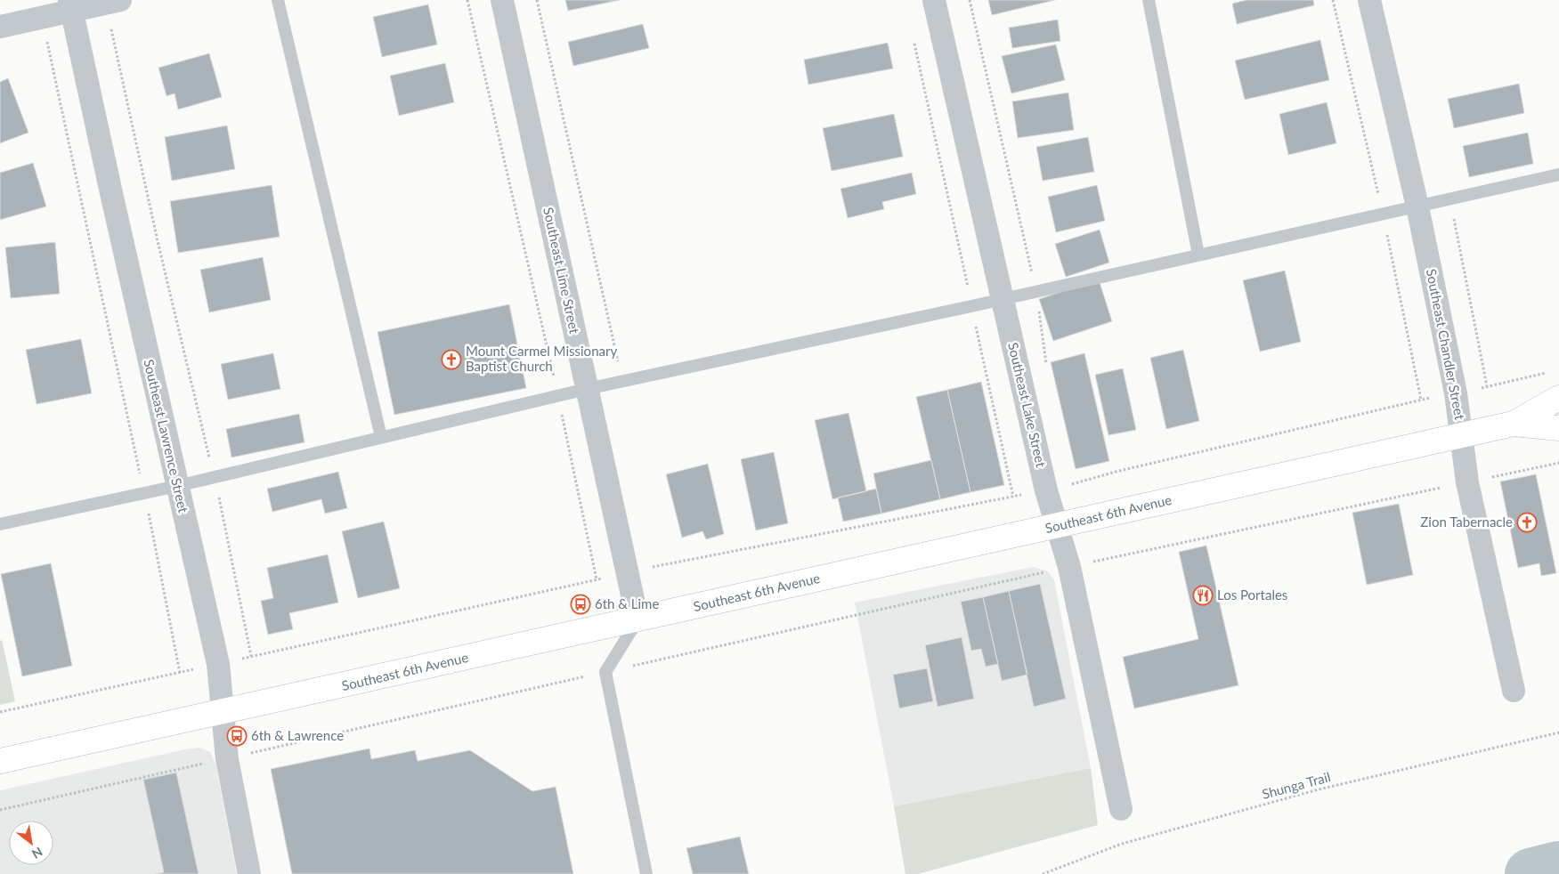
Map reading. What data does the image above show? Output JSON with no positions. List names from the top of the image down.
{
  "streets": {
    "main road": ["Southeast 6th Avenue"],
    "street": [
      "Southeast Lime Street",
      "Southeast Chandler Street",
      "Southeast Lake Street",
      "Southeast Lawrence Street"
    ],
    "path": ["Shunga Trail"]
  },
  "crossings": [
    ["Southeast Lime Street", "Southeast 6th Avenue"],
    ["Southeast Chandler Street", "Southeast 6th Avenue"],
    ["Southeast Lake Street", "Southeast 6th Avenue"],
    ["Southeast Lawrence Street", "Southeast 6th Avenue"]
  ],
  "places": {
    "church": ["Mount Carmel Missionary Baptist Church", "Zion Tabernacle"],
    "restaurant": ["Los Portales"],
    "bus stop": ["6th & Lime", "6th & Lawrence"]
  },
  "north": "bottom right"
}
